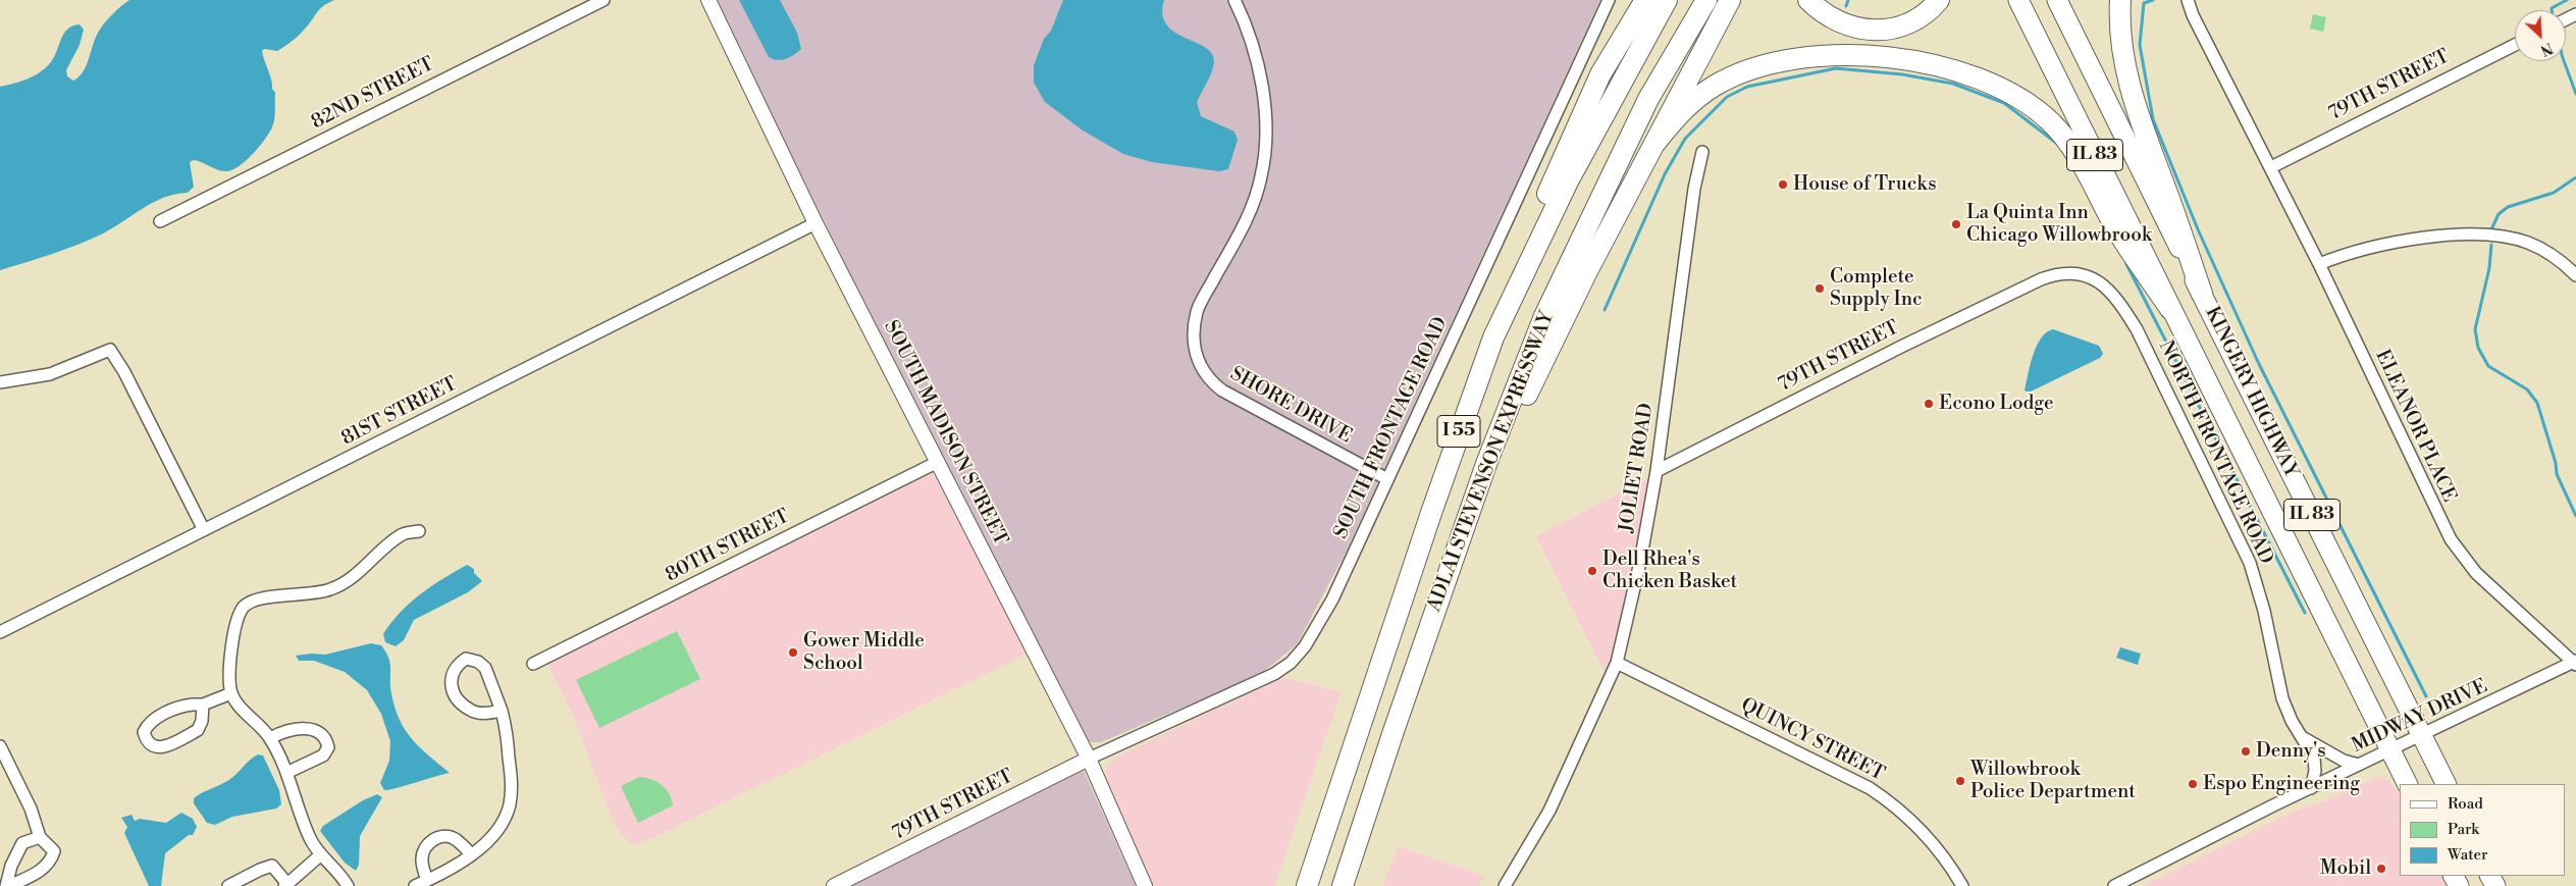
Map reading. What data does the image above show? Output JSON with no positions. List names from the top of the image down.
{
  "streets": {
    "highway": [
      "IL 83",
      "KINGERY HIGHWAY",
      "I 55",
      "ADLAI STEVENSON EXPRESSWAY"
    ],
    "street": [
      "79TH STREET",
      "82ND STREET",
      "SHORE DRIVE",
      "81ST STREET",
      "ELEANOR PLACE",
      "SOUTH FRONTAGE ROAD",
      "SOUTH MADISON STREET",
      "NORTH FRONTAGE ROAD",
      "JOLIET ROAD",
      "80TH STREET",
      "MIDWAY DRIVE",
      "QUINCY STREET"
    ]
  },
  "crossings": [
    ["79TH STREET", "ELEANOR PLACE"],
    ["79TH STREET", "SOUTH FRONTAGE ROAD"],
    ["79TH STREET", "SOUTH MADISON STREET"],
    ["79TH STREET", "NORTH FRONTAGE ROAD"],
    ["79TH STREET", "JOLIET ROAD"],
    ["KINGERY HIGHWAY", "MIDWAY DRIVE"],
    ["SHORE DRIVE", "SOUTH FRONTAGE ROAD"],
    ["81ST STREET", "SOUTH MADISON STREET"],
    ["ELEANOR PLACE", "MIDWAY DRIVE"],
    ["SOUTH FRONTAGE ROAD", "SOUTH MADISON STREET"],
    ["SOUTH MADISON STREET", "80TH STREET"],
    ["NORTH FRONTAGE ROAD", "MIDWAY DRIVE"],
    ["JOLIET ROAD", "QUINCY STREET"]
  ],
  "places": [
    "House of Trucks",
    "La Quinta Inn Chicago Willowbrook",
    "Complete Supply Inc",
    "Econo Lodge",
    "Dell Rhea's Chicken Basket",
    "Gower Middle School",
    "Denny's",
    "Willowbrook Police Department",
    "Espo Engineering",
    "Mobil"
  ],
  "legend": ["Road", "Park", "Water"],
  "north": "bottom right"
}
